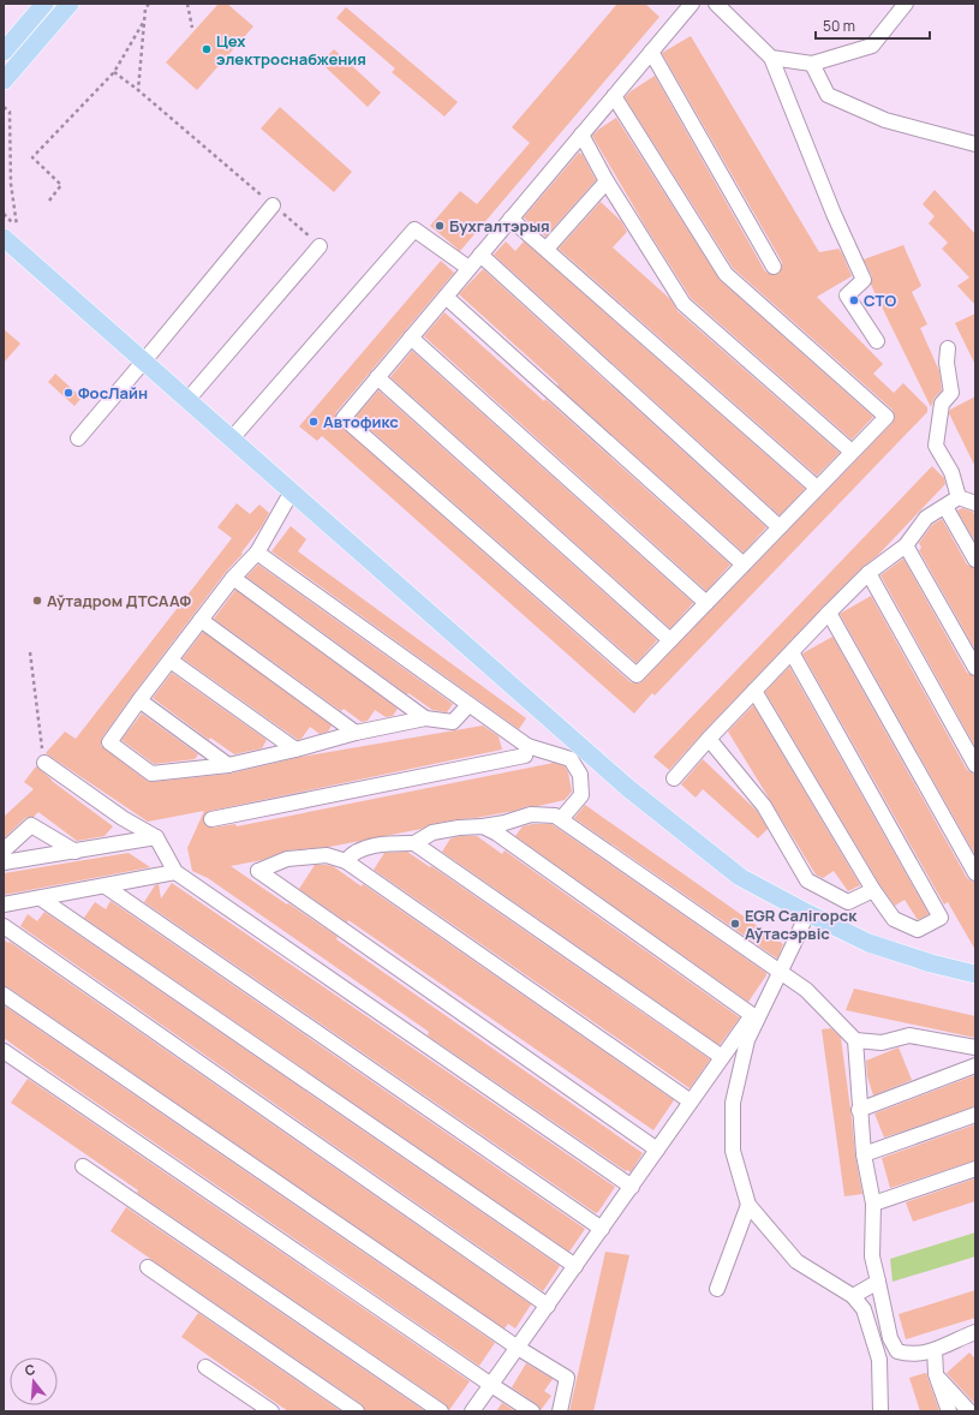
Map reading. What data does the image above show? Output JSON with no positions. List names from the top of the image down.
{
  "places": [
    "Цех электроснабжения",
    "Бухгалтэрыя",
    "СТО",
    "ФосЛайн",
    "Автофикс",
    "Аўтадром ДТСААФ",
    "EGR Салігорск Аўтасэрвіс"
  ],
  "scale_bar": "50 m",
  "north": "top"
}
